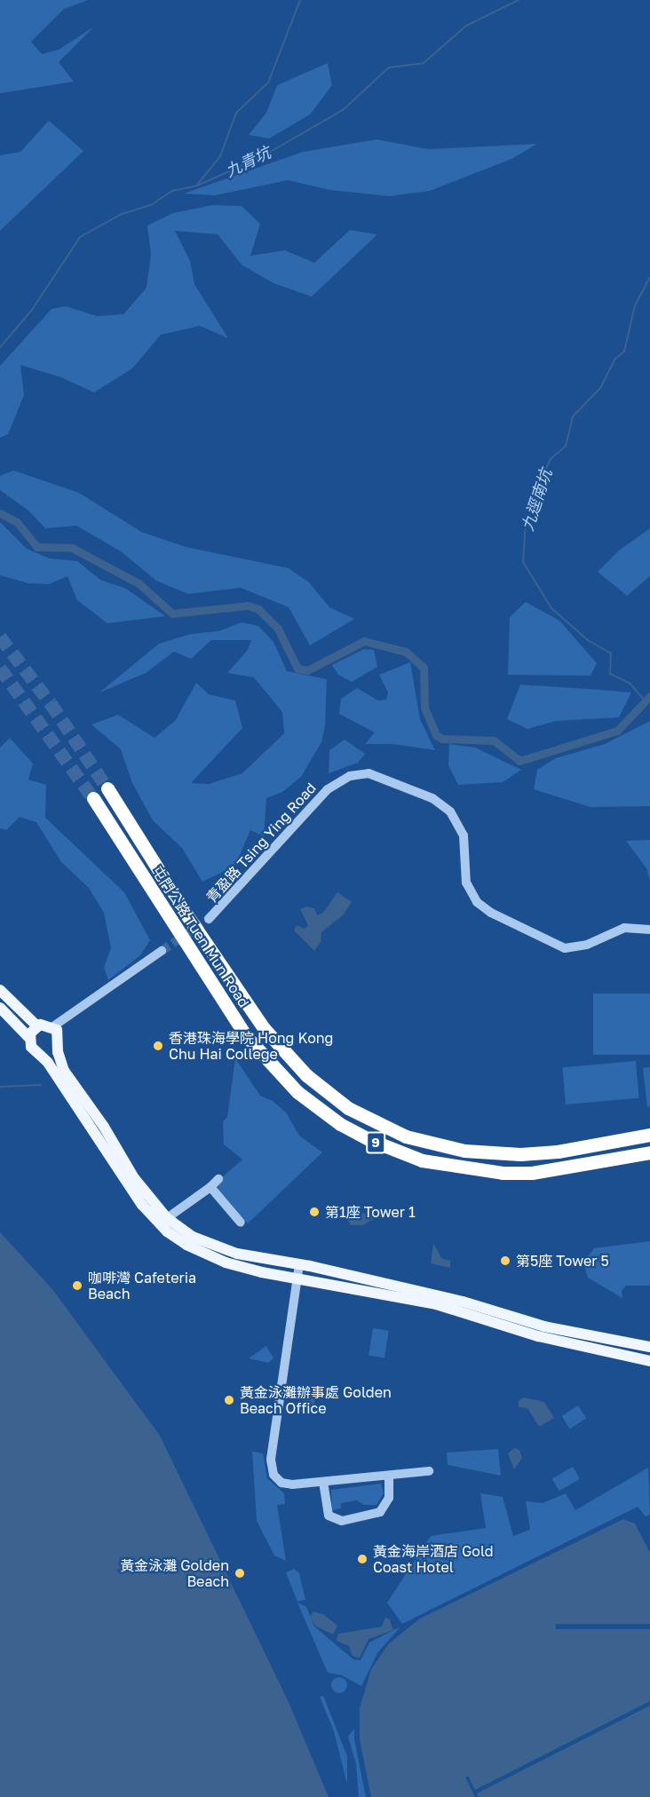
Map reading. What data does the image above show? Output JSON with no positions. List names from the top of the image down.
{
  "streets": {
    "highway": ["屯門公路 Tuen Mun Road", "9"],
    "street": ["青盈路 Tsing Ying Road"]
  },
  "water": ["九青坑", "九逕南坑"],
  "places": [
    "香港珠海學院 Hong Kong Chu Hai College",
    "第1座 Tower 1",
    "第5座 Tower 5",
    "咖啡灣 Cafeteria Beach",
    "黃金泳灘辦事處 Golden Beach Office",
    "黃金海岸酒店 Gold Coast Hotel",
    "黃金泳灘 Golden Beach"
  ]
}
